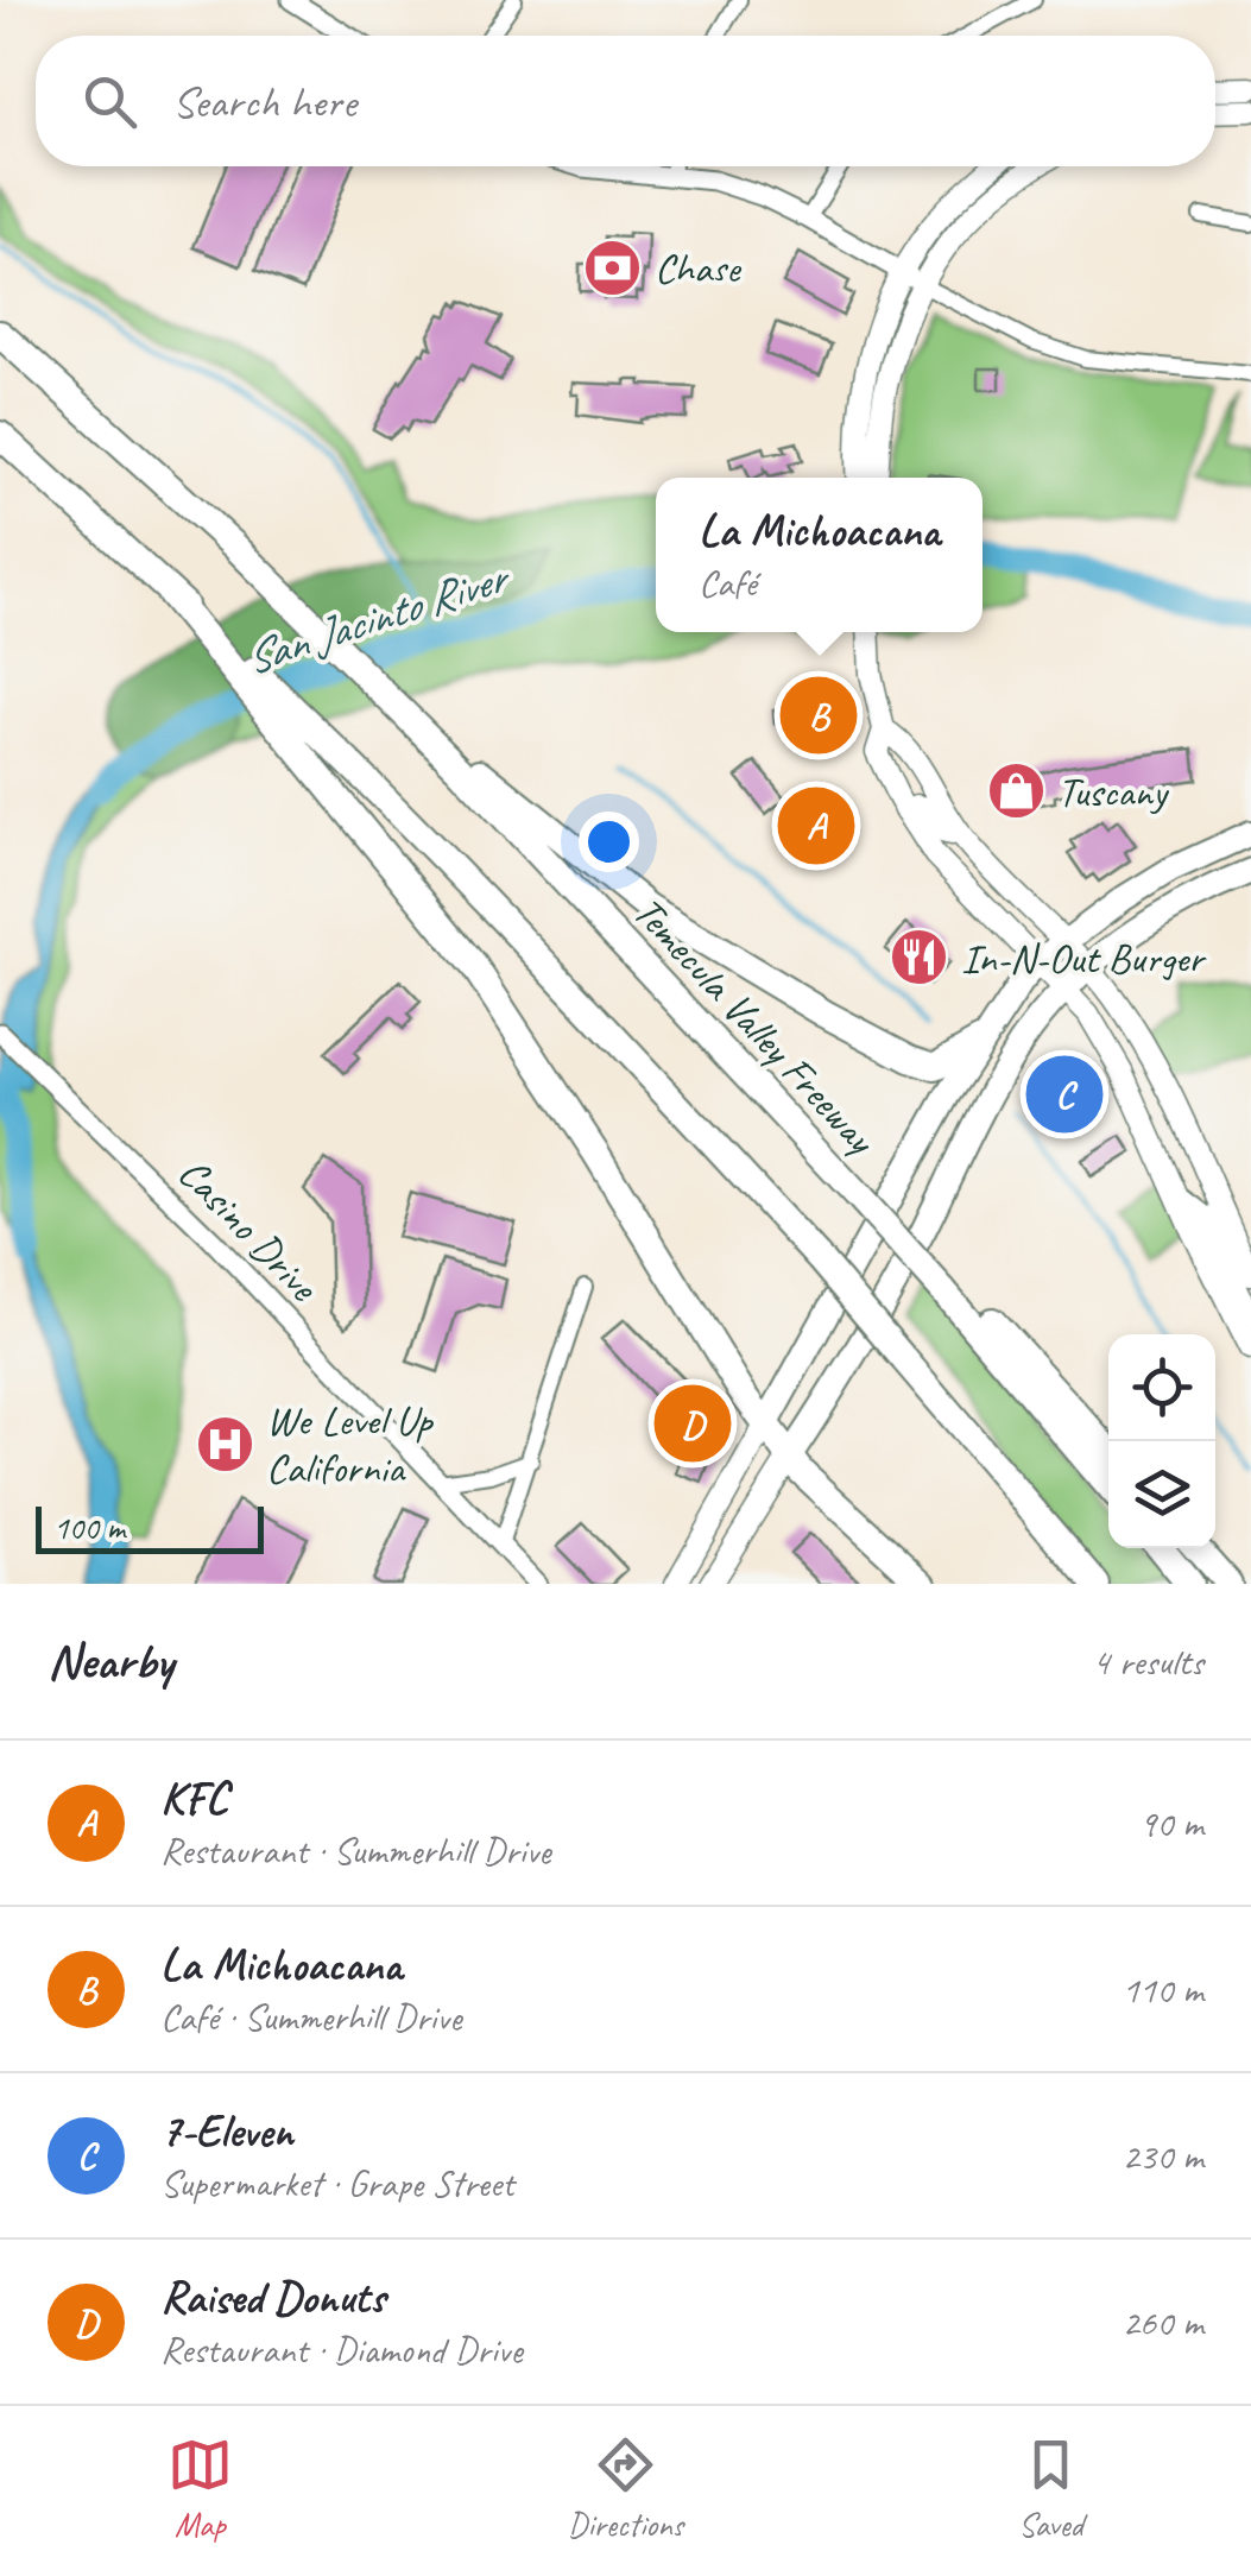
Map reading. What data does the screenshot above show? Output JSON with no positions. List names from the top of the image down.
{
  "streets": {
    "highway": ["Temecula Valley Freeway"],
    "street": ["Casino Drive"]
  },
  "water": ["San Jacinto River"],
  "places": {
    "bank": ["Chase"],
    "shop": ["Tuscany"],
    "restaurant": ["In-N-Out Burger"],
    "hospital": ["We Level Up California"]
  },
  "scale_bar": "100 m",
  "page": {
    "search": "Search here",
    "popup": ["La Michoacana", "Café"],
    "pins": [
      "B",
      "A",
      "C",
      "D"
    ],
    "scale": "100 m",
    "heading": ["Nearby", "4 results"],
    "list": [
      {
        "mark": "A",
        "name": "KFC",
        "note": "Restaurant · Summerhill Drive",
        "value": "90 m"
      },
      {
        "mark": "B",
        "name": "La Michoacana",
        "note": "Café · Summerhill Drive",
        "value": "110 m"
      },
      {
        "mark": "C",
        "name": "7-Eleven",
        "note": "Supermarket · Grape Street",
        "value": "230 m"
      },
      {
        "mark": "D",
        "name": "Raised Donuts",
        "note": "Restaurant · Diamond Drive",
        "value": "260 m"
      }
    ],
    "nav": ["Map", "Directions", "Saved"]
  }
}
